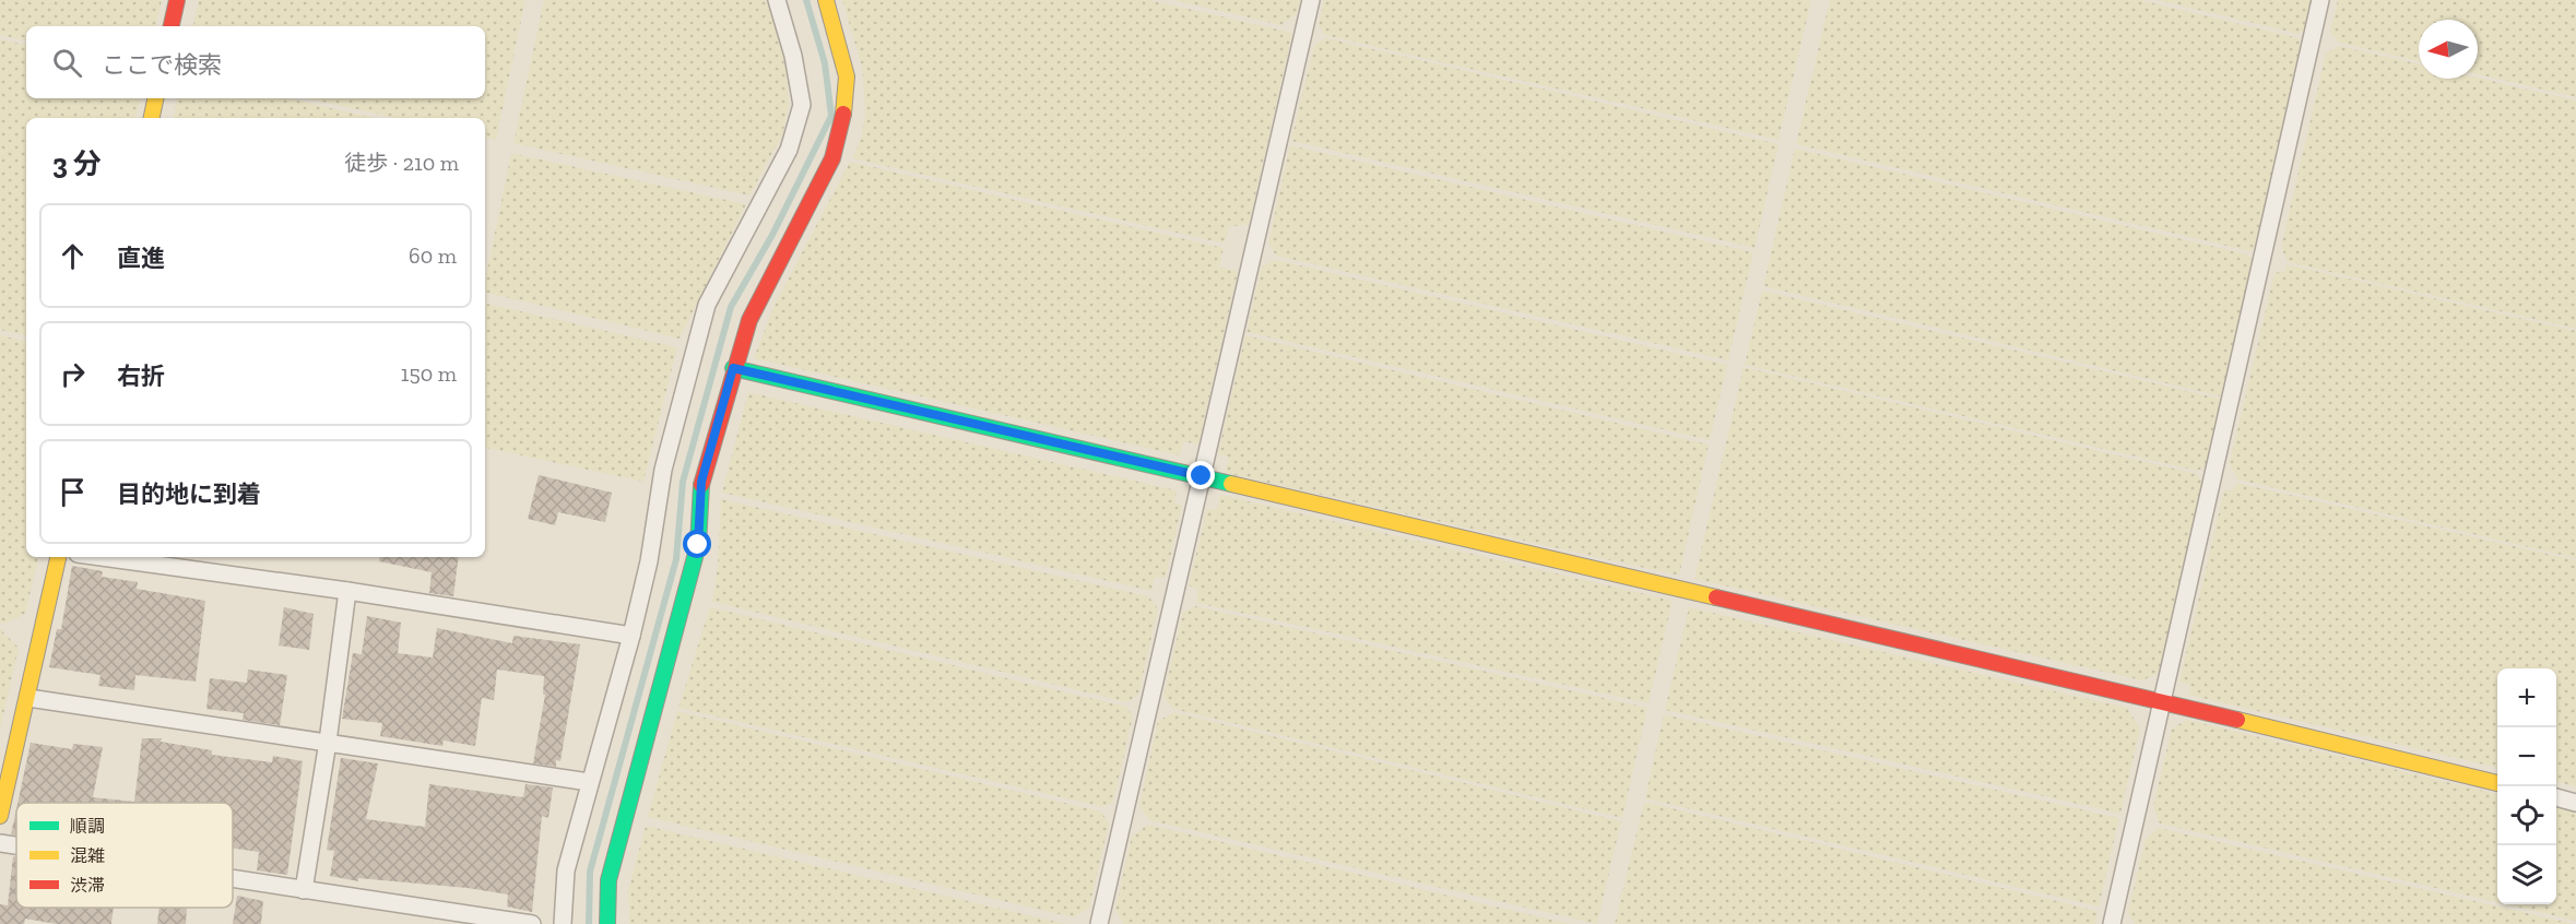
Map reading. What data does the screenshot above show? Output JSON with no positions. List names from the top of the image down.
{
  "legend": ["順調", "混雑", "渋滞"],
  "north": "left",
  "page": {
    "search": "ここで検索",
    "heading": ["3 分", "徒歩 · 210 m"],
    "list": [
      ["直進", "60 m"],
      ["右折", "150 m"],
      "目的地に到着"
    ],
    "map_buttons": ["+", "−"]
  }
}
